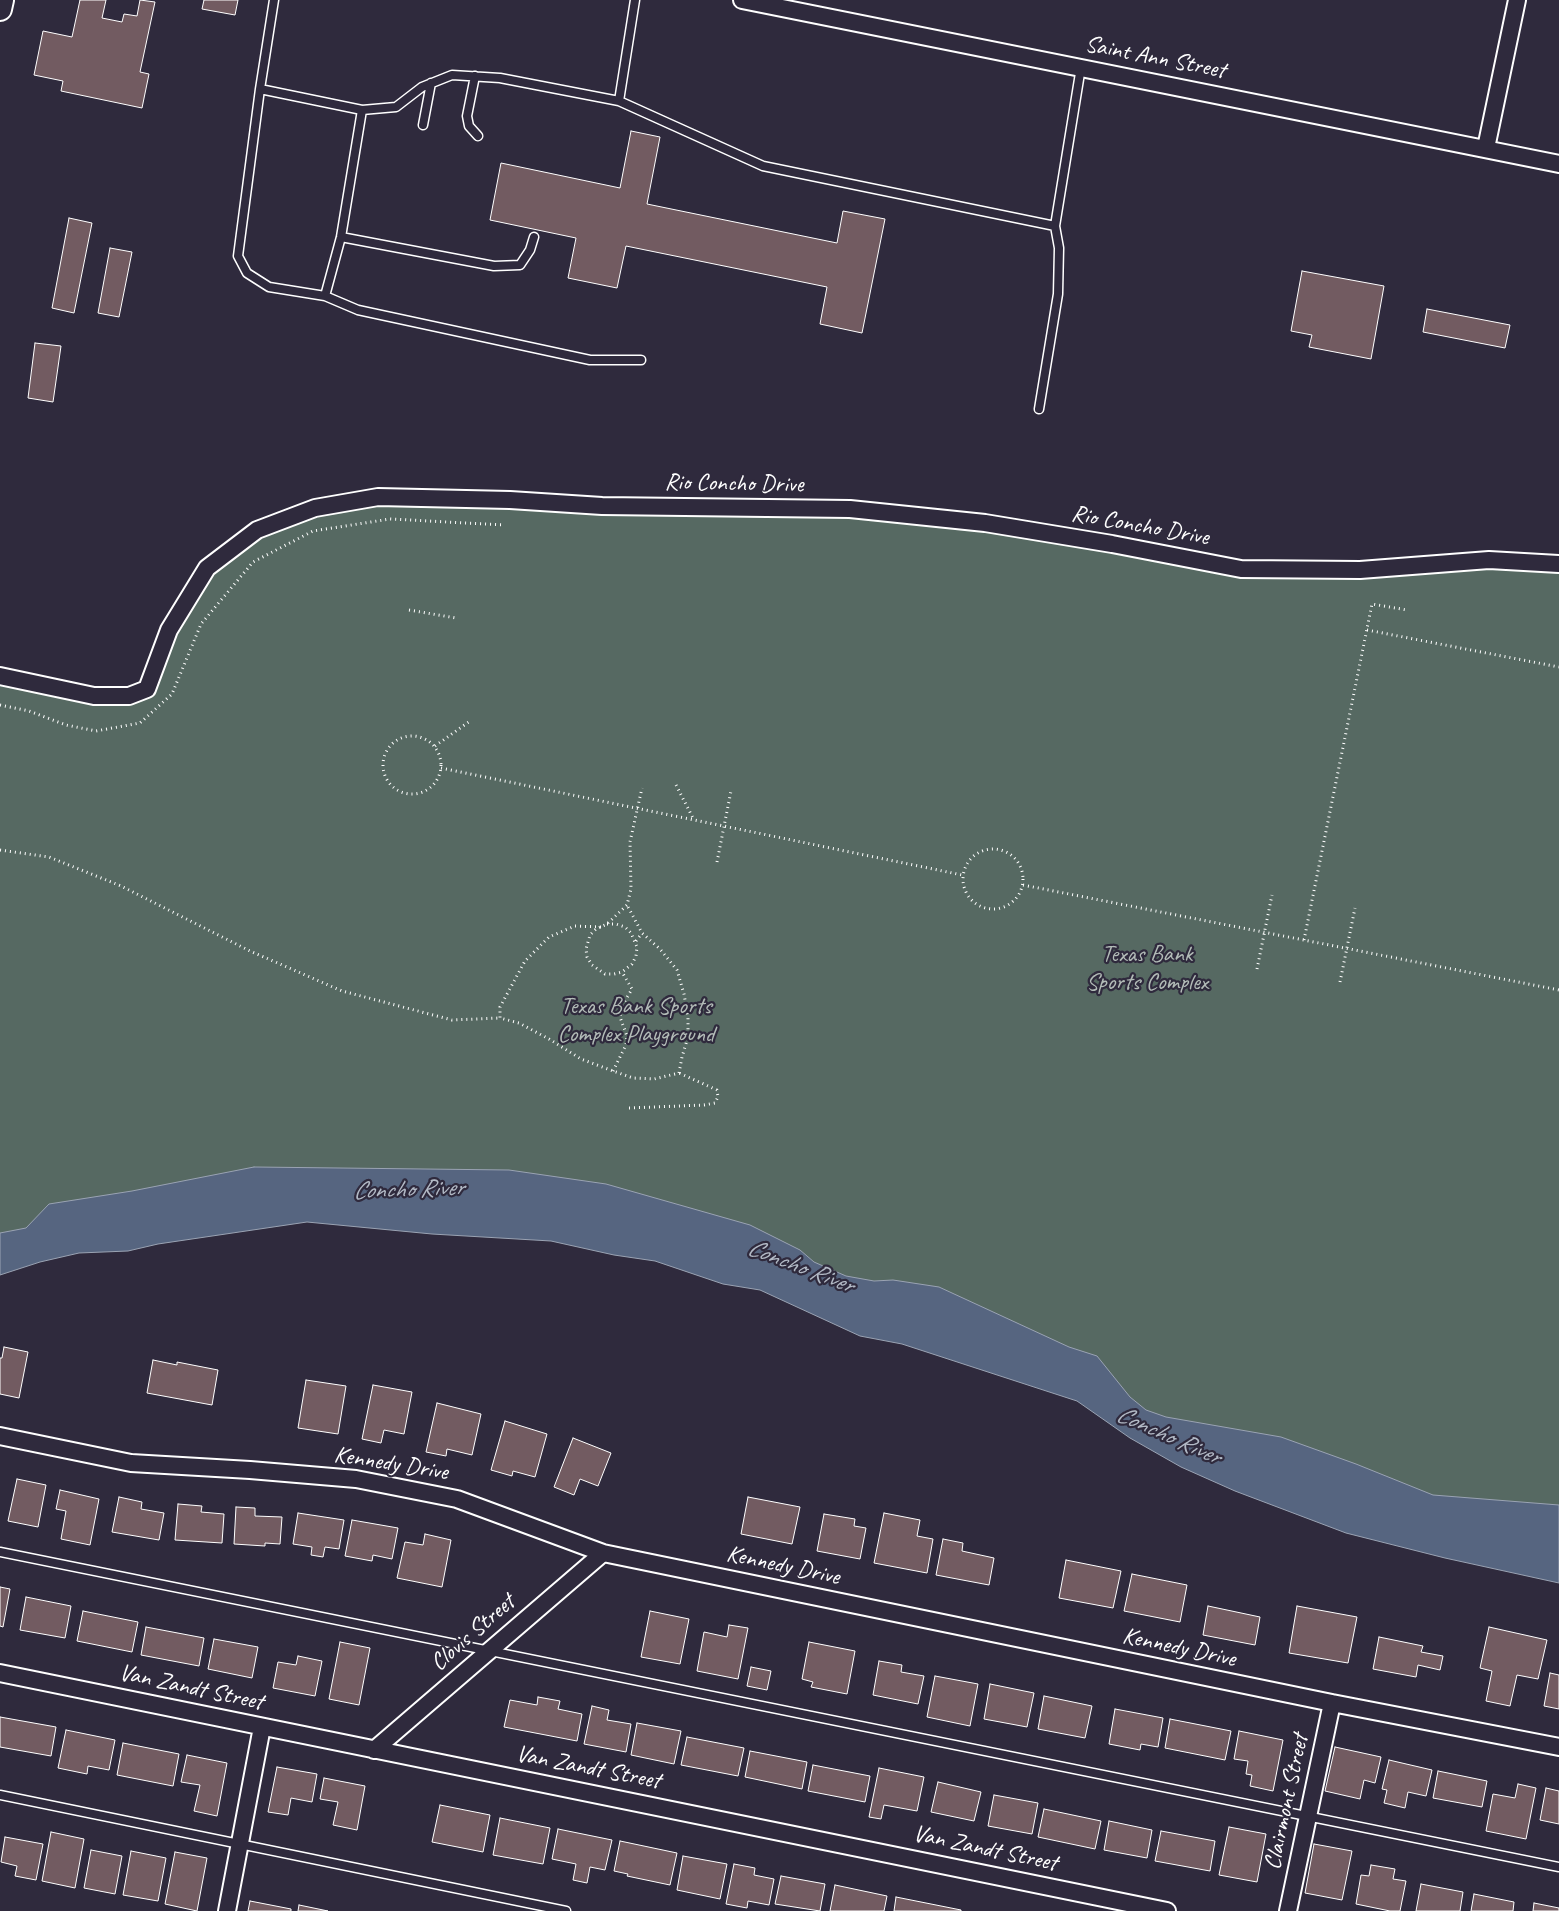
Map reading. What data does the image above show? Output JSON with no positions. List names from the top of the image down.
{
  "streets": {
    "street": [
      "Saint Ann Street",
      "Rio Concho Drive",
      "Kennedy Drive",
      "Clovis Street",
      "Van Zandt Street",
      "Clairmont Street"
    ]
  },
  "crossings": [
    ["Kennedy Drive", "Clovis Street"],
    ["Kennedy Drive", "Clairmont Street"],
    ["Clovis Street", "Van Zandt Street"]
  ],
  "water": ["Concho River"],
  "parks": ["Texas Bank Sports Complex", "Texas Bank Sports Complex Playground"]
}
